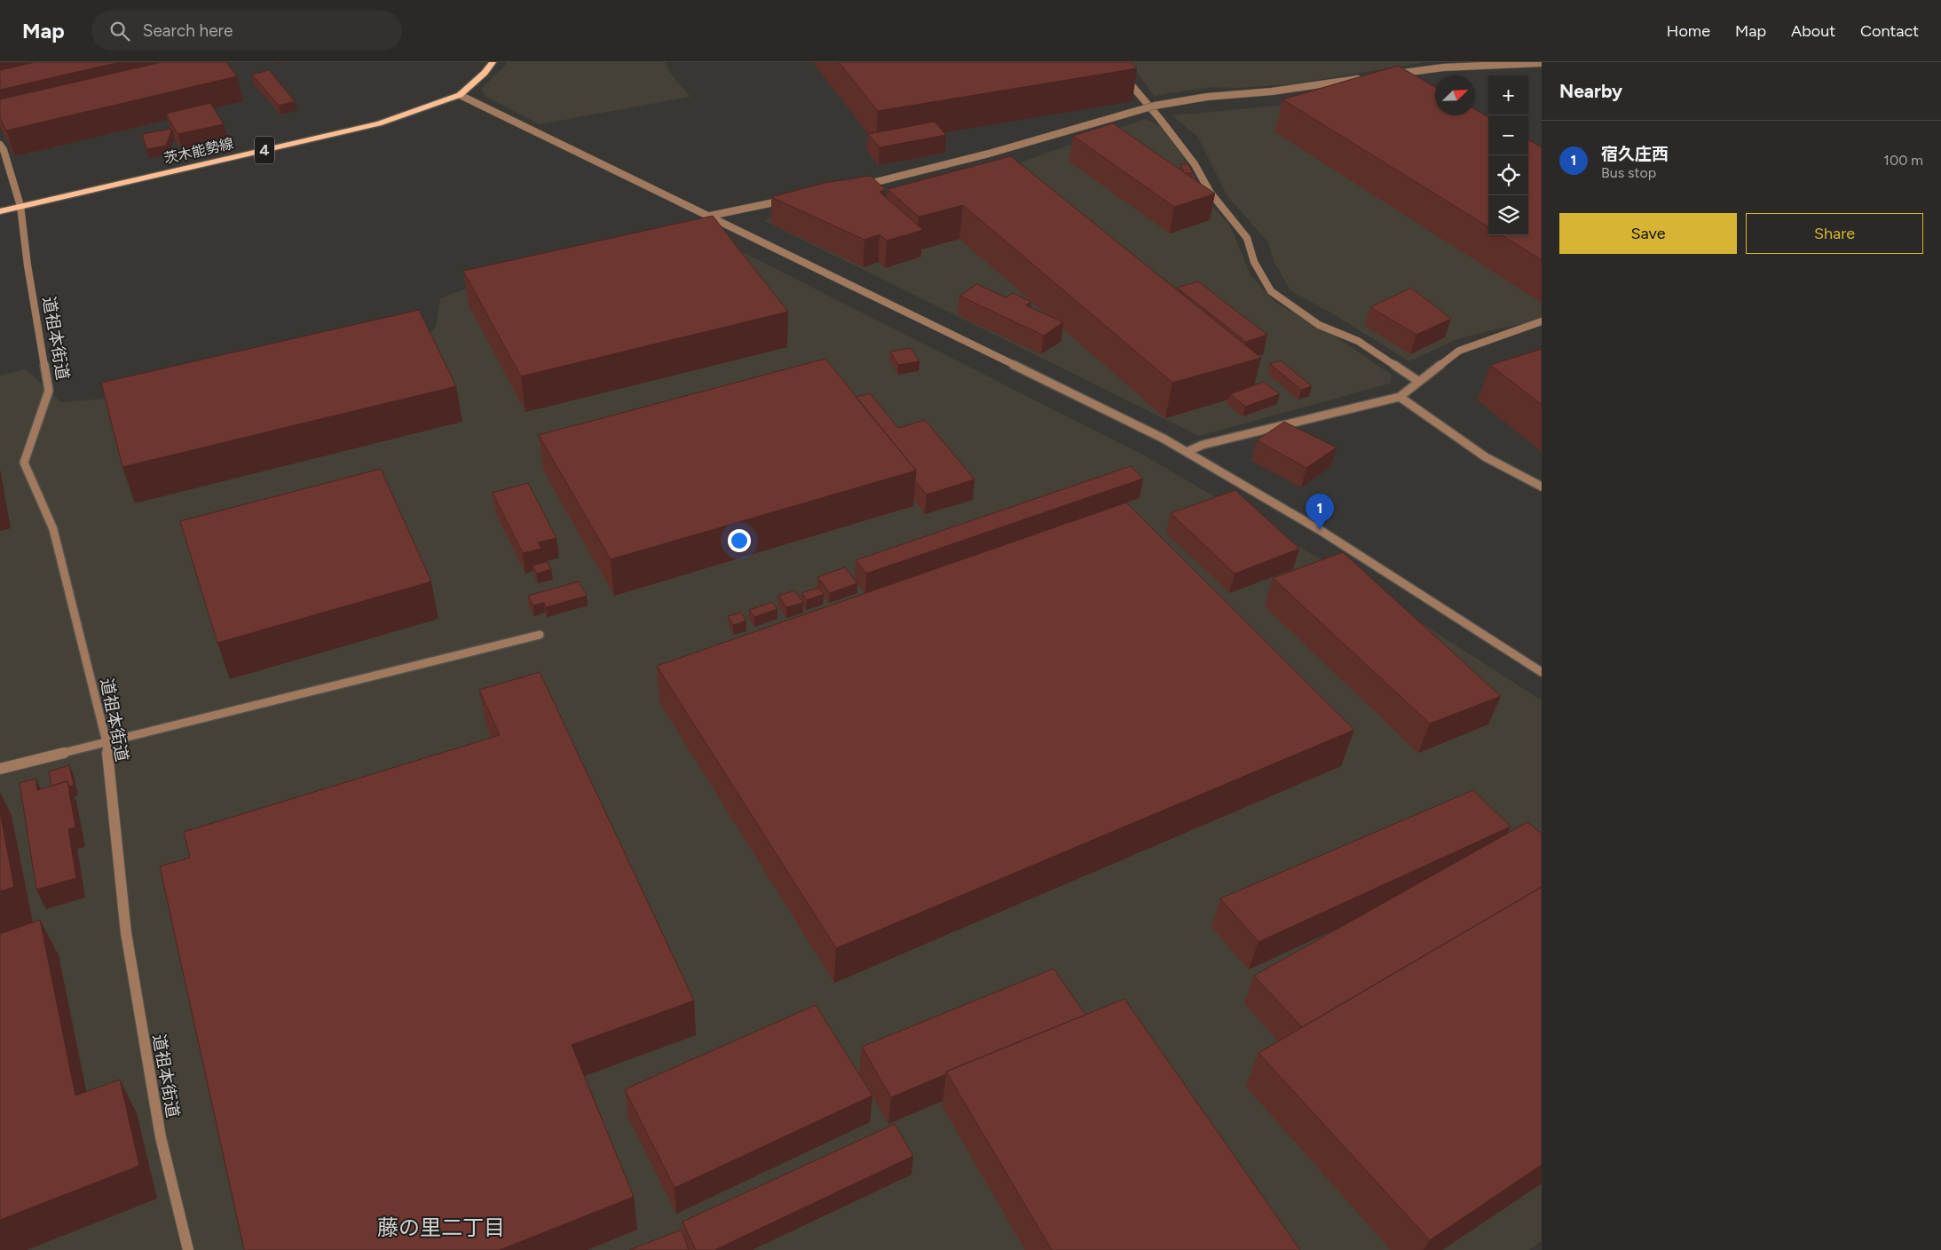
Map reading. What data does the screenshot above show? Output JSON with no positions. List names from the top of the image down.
{
  "streets": {
    "main road": ["4", "茨木能勢線"],
    "street": ["道祖本街道"]
  },
  "crossings": [
    ["茨木能勢線", "道祖本街道"]
  ],
  "districts": ["藤の里二丁目"],
  "north": "top right",
  "page": {
    "header": "Map",
    "search": "Search here",
    "nav": [
      "Home",
      "Map",
      "About",
      "Contact"
    ],
    "heading": "Nearby",
    "map_buttons": ["+", "−"],
    "list": [
      {
        "mark": "1",
        "name": "宿久庄西",
        "note": "Bus stop",
        "value": "100 m"
      }
    ],
    "buttons": ["Save", "Share"],
    "pins": "1"
  }
}
